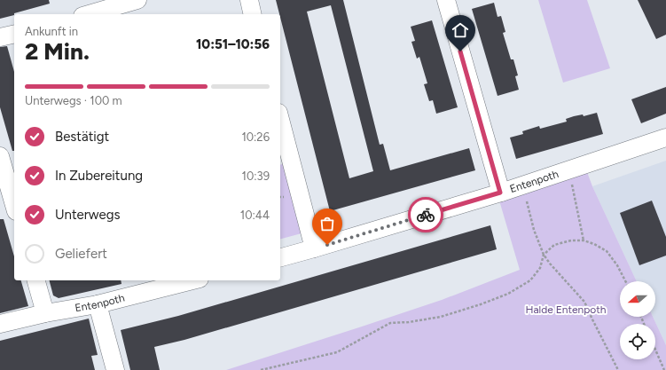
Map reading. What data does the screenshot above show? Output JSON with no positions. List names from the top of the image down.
{
  "streets": {
    "street": ["Entenpoth"]
  },
  "parks": ["Halde Entenpoth"],
  "north": "left",
  "page": {
    "heading": ["2 Min.", "Ankunft in", "10:51–10:56"],
    "bar": "Unterwegs · 100 m",
    "list": [
      ["Bestätigt", "10:26"],
      ["In Zubereitung", "10:39"],
      ["Unterwegs", "10:44"],
      "Geliefert"
    ]
  }
}
